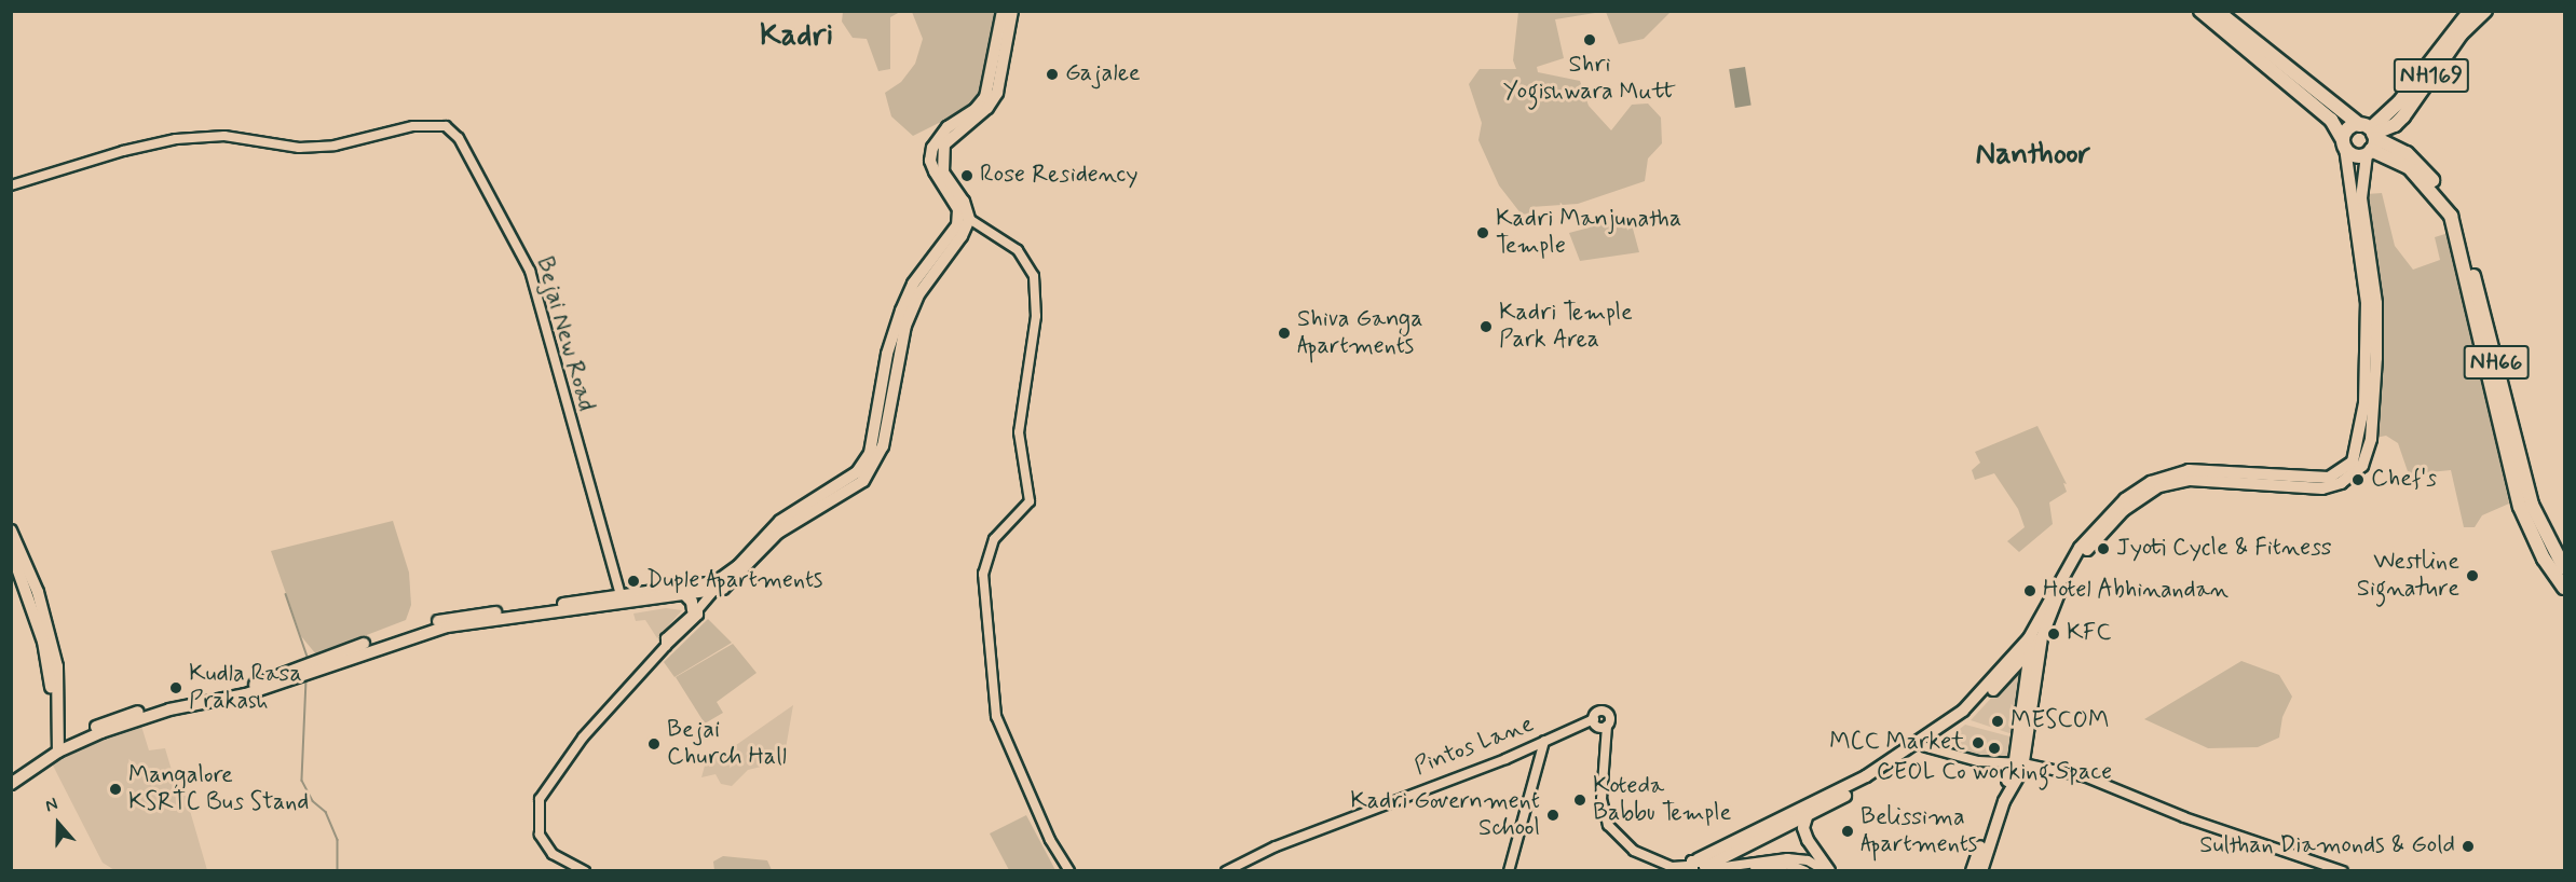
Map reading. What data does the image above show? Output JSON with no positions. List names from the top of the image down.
{
  "streets": {
    "highway": ["NH169", "NH66"],
    "street": ["Bejai New Road", "Pintos Lane"]
  },
  "crossings": [
    ["NH169", "NH66"]
  ],
  "districts": ["Kadri", "Nanthoor"],
  "places": [
    "Shri Yogishwara Mutt",
    "Gajalee",
    "Rose Residency",
    "Kadri Manjunatha Temple",
    "Kadri Temple Park Area",
    "Shiva Ganga Apartments",
    "Chef's",
    "Jyoti Cycle & Fitness",
    "Westline Signature",
    "Duple Apartments",
    "Hotel Abhinandan",
    "KFC",
    "Kudla Rasa Prakash",
    "MESCOM",
    "MCC Market",
    "Bejai Church Hall",
    "CEOL Co working Space",
    "Mangalore KSRTC Bus Stand",
    "Koteda Babbu Temple",
    "Kadri Government School",
    "Belissima Apartments",
    "Sulthan Diamonds & Gold"
  ],
  "north": "top"
}
